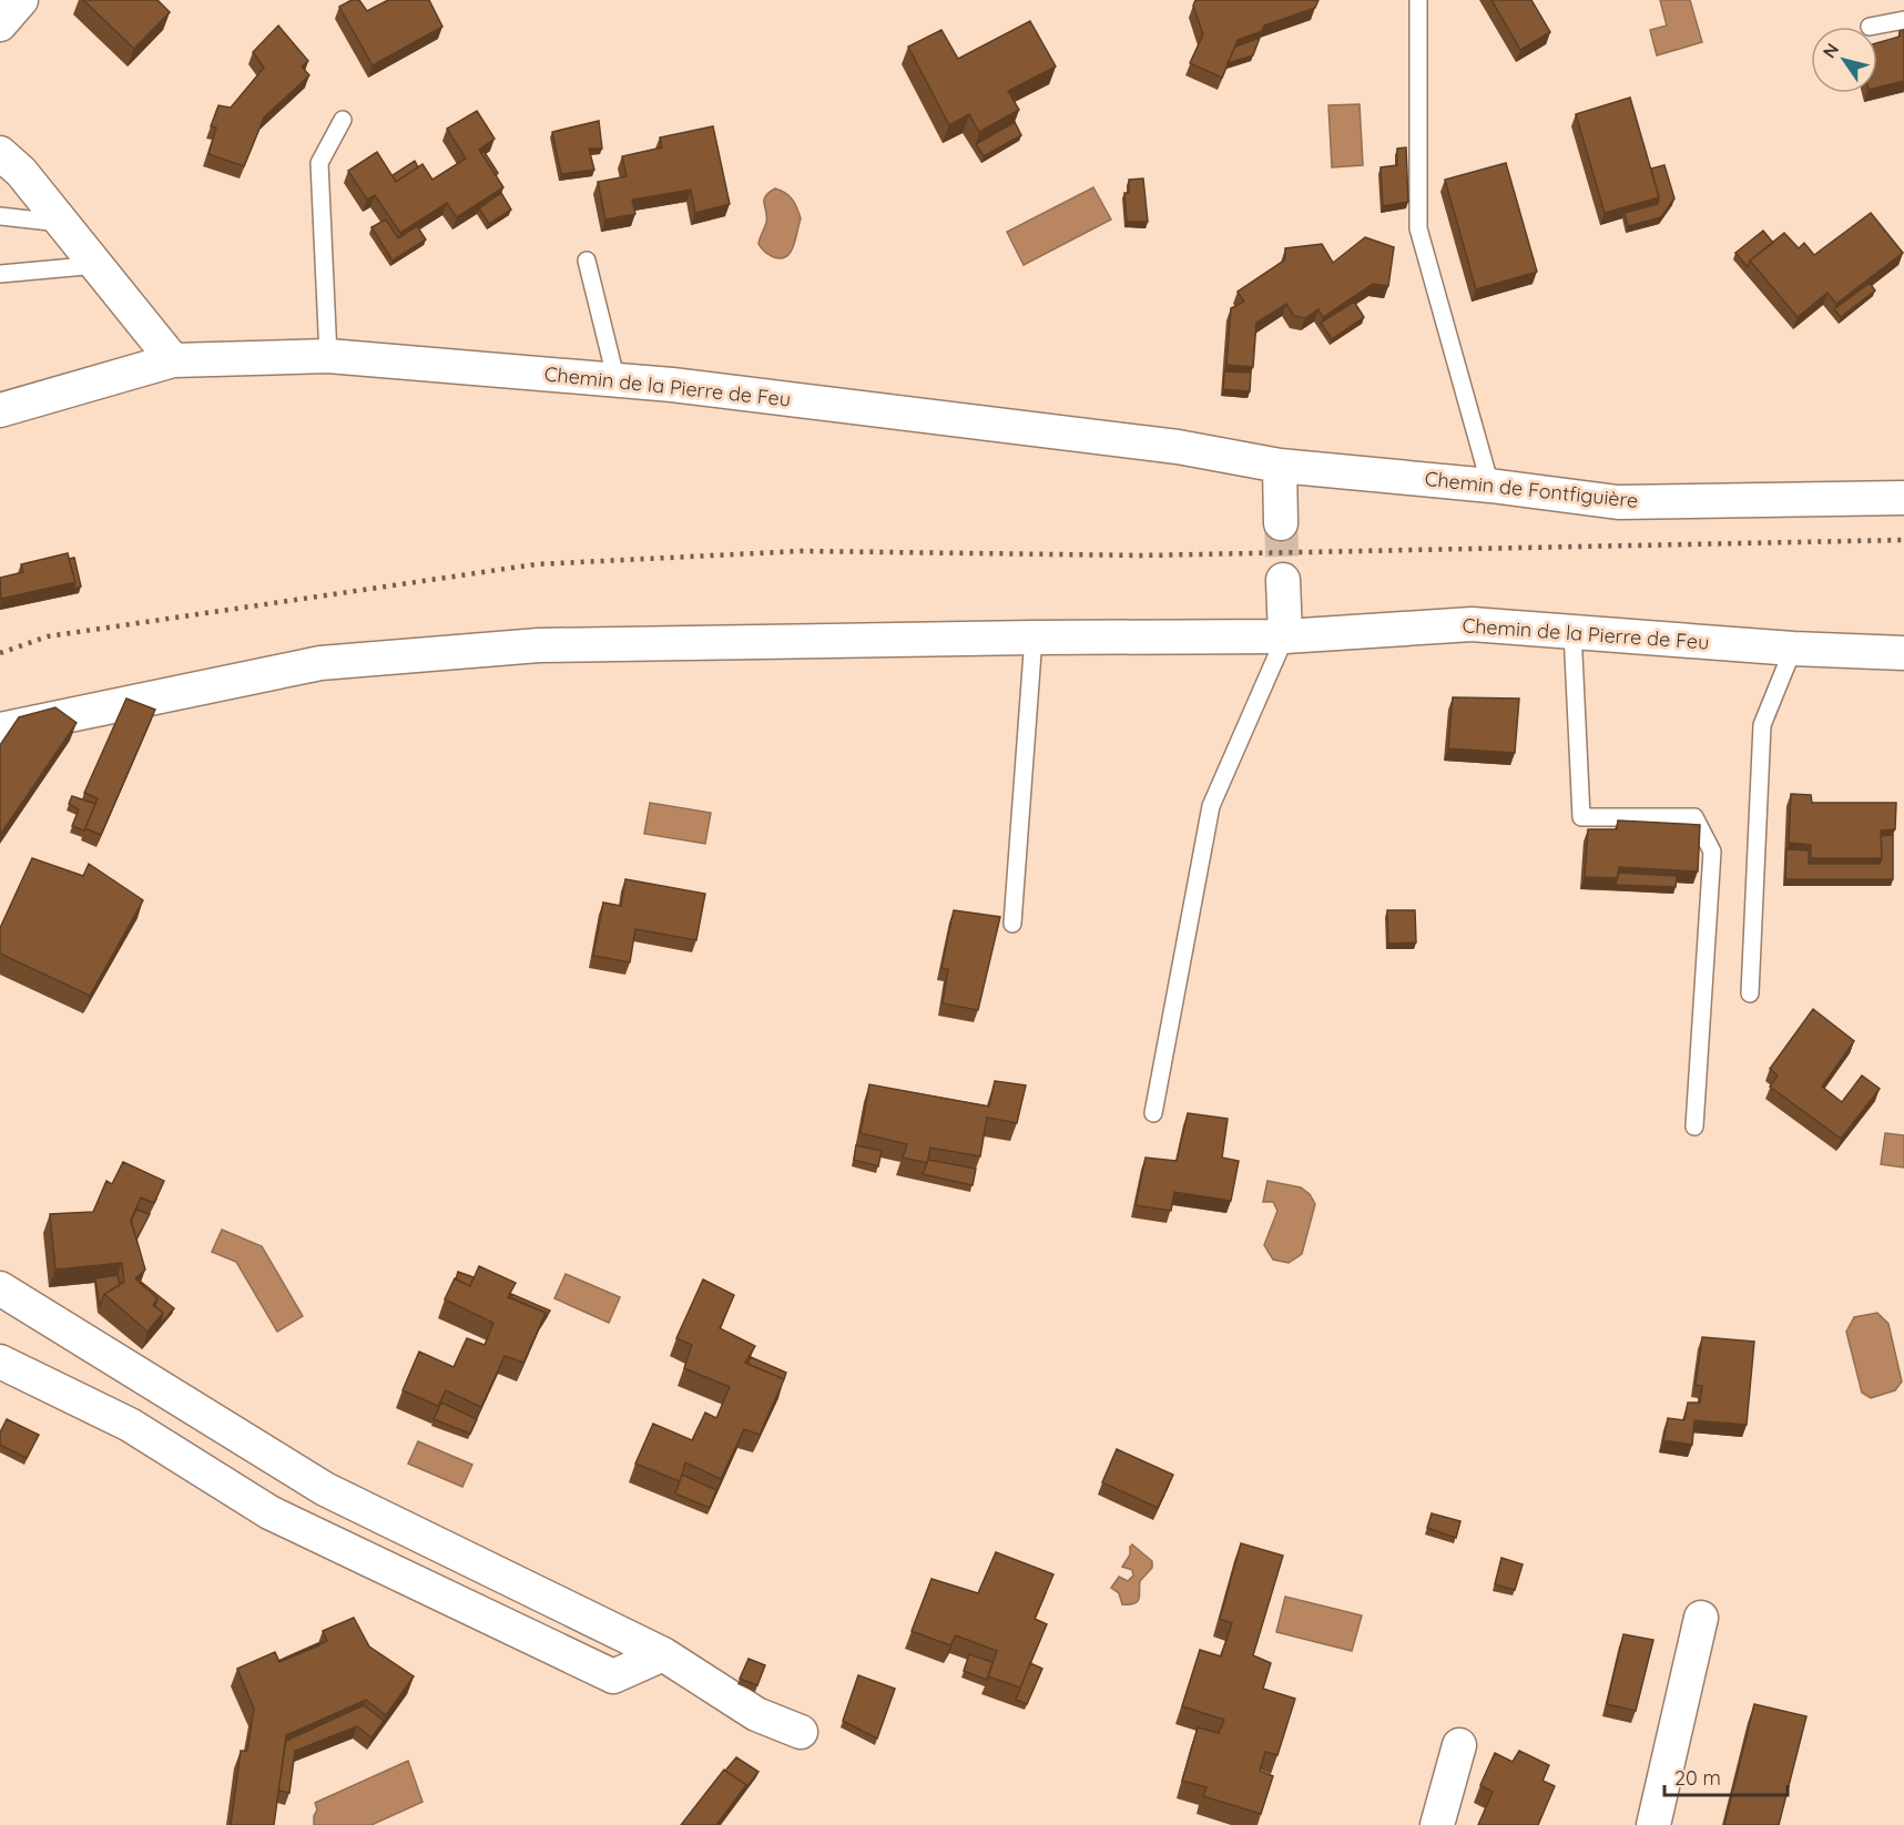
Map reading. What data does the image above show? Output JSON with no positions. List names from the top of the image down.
{
  "streets": {
    "street": ["Chemin de la Pierre de Feu", "Chemin de Fontfiguière"]
  },
  "crossings": [
    ["Chemin de la Pierre de Feu", "Chemin de Fontfiguière"]
  ],
  "scale_bar": "20 m",
  "north": "top left"
}
